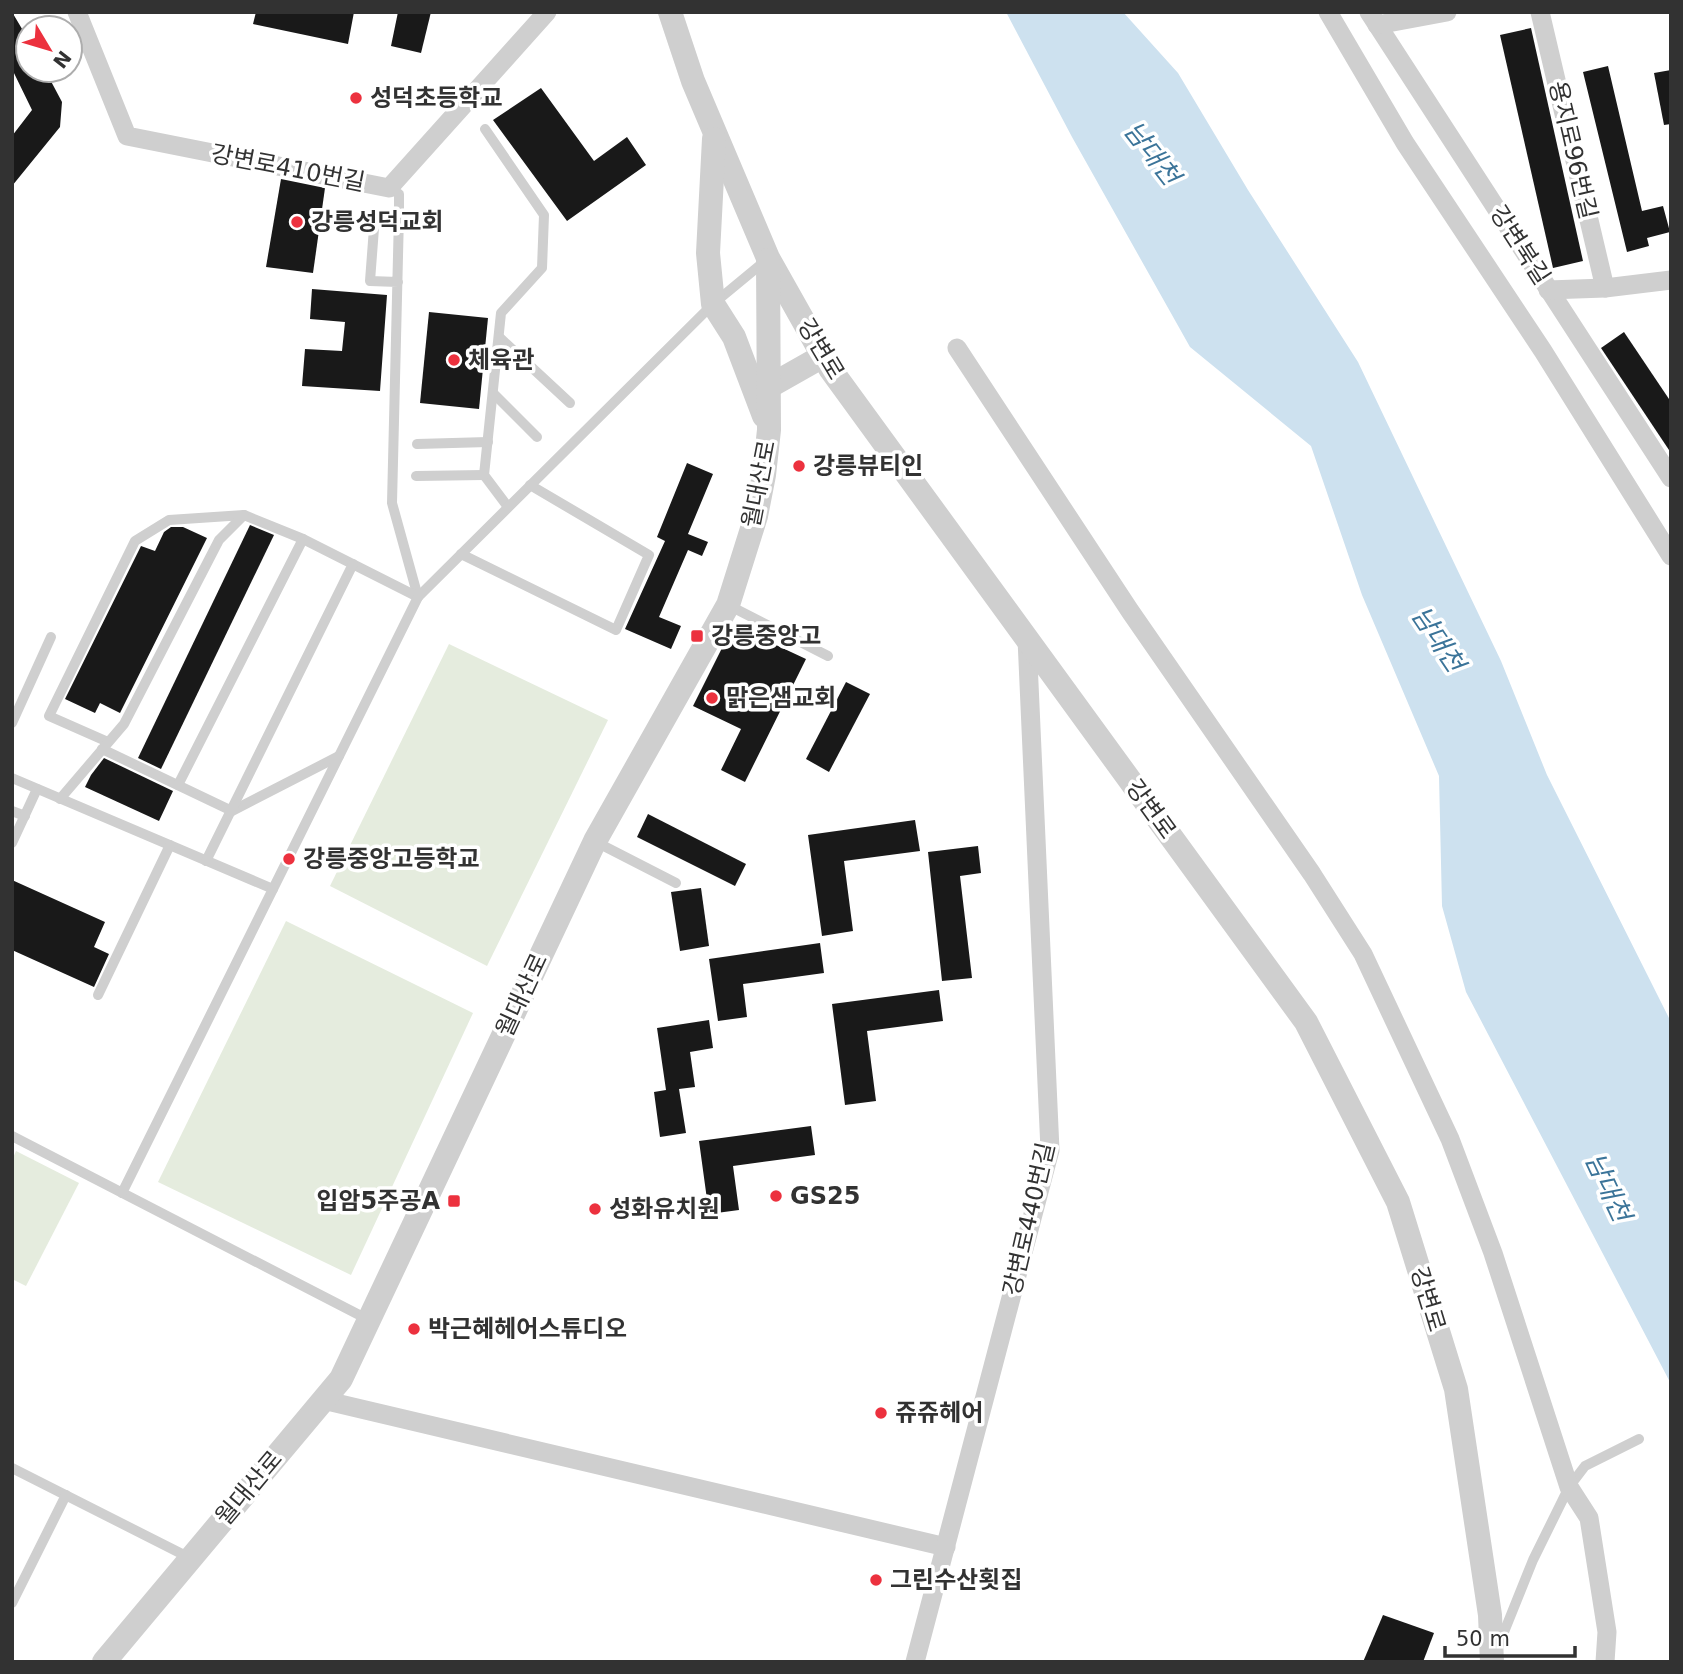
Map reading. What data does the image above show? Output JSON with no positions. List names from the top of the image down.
{
  "streets": {
    "street": [
      "용지로96번길",
      "강변로410번길",
      "강변북길",
      "강변로",
      "월대산로",
      "강변로440번길"
    ]
  },
  "crossings": [
    ["강변로", "월대산로"],
    ["강변로", "강변로440번길"]
  ],
  "water": ["남대천"],
  "places": {
    "other": [
      "성덕초등학교",
      "강릉성덕교회",
      "체육관",
      "강릉뷰티인",
      "맑은샘교회",
      "강릉중앙고등학교",
      "GS25",
      "성화유치원",
      "박근혜헤어스튜디오",
      "쥬쥬헤어",
      "그린수산횟집"
    ],
    "transit": ["강릉중앙고", "입암5주공A"]
  },
  "scale_bar": "50 m",
  "north": "bottom right"
}
